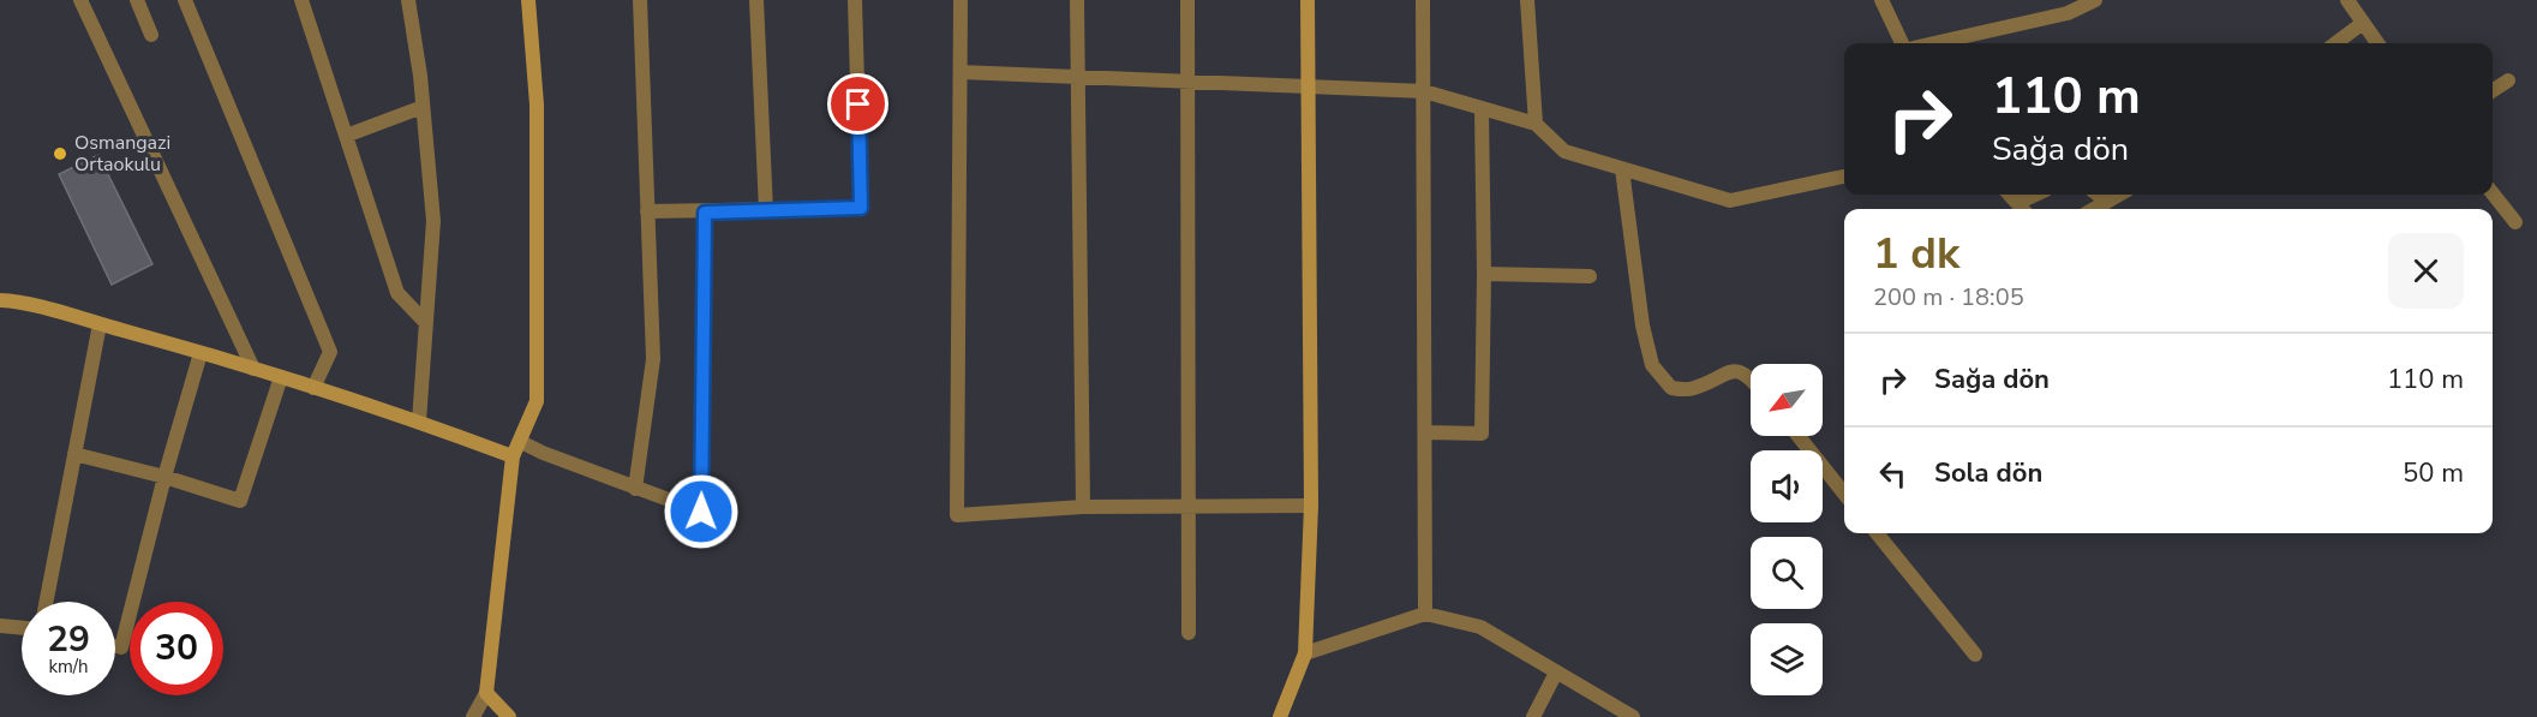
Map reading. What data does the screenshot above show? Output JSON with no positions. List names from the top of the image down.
{
  "places": ["Osmangazi Ortaokulu"],
  "north": "bottom left",
  "page": {
    "turn": ["110 m", "Sağa dön"],
    "heading": ["1 dk", "200 m · 18:05"],
    "list": [
      {
        "name": "Sağa dön",
        "value": "110 m"
      },
      {
        "name": "Sola dön",
        "value": "50 m"
      }
    ],
    "speed": "29 km/h",
    "limit": "30"
  }
}
